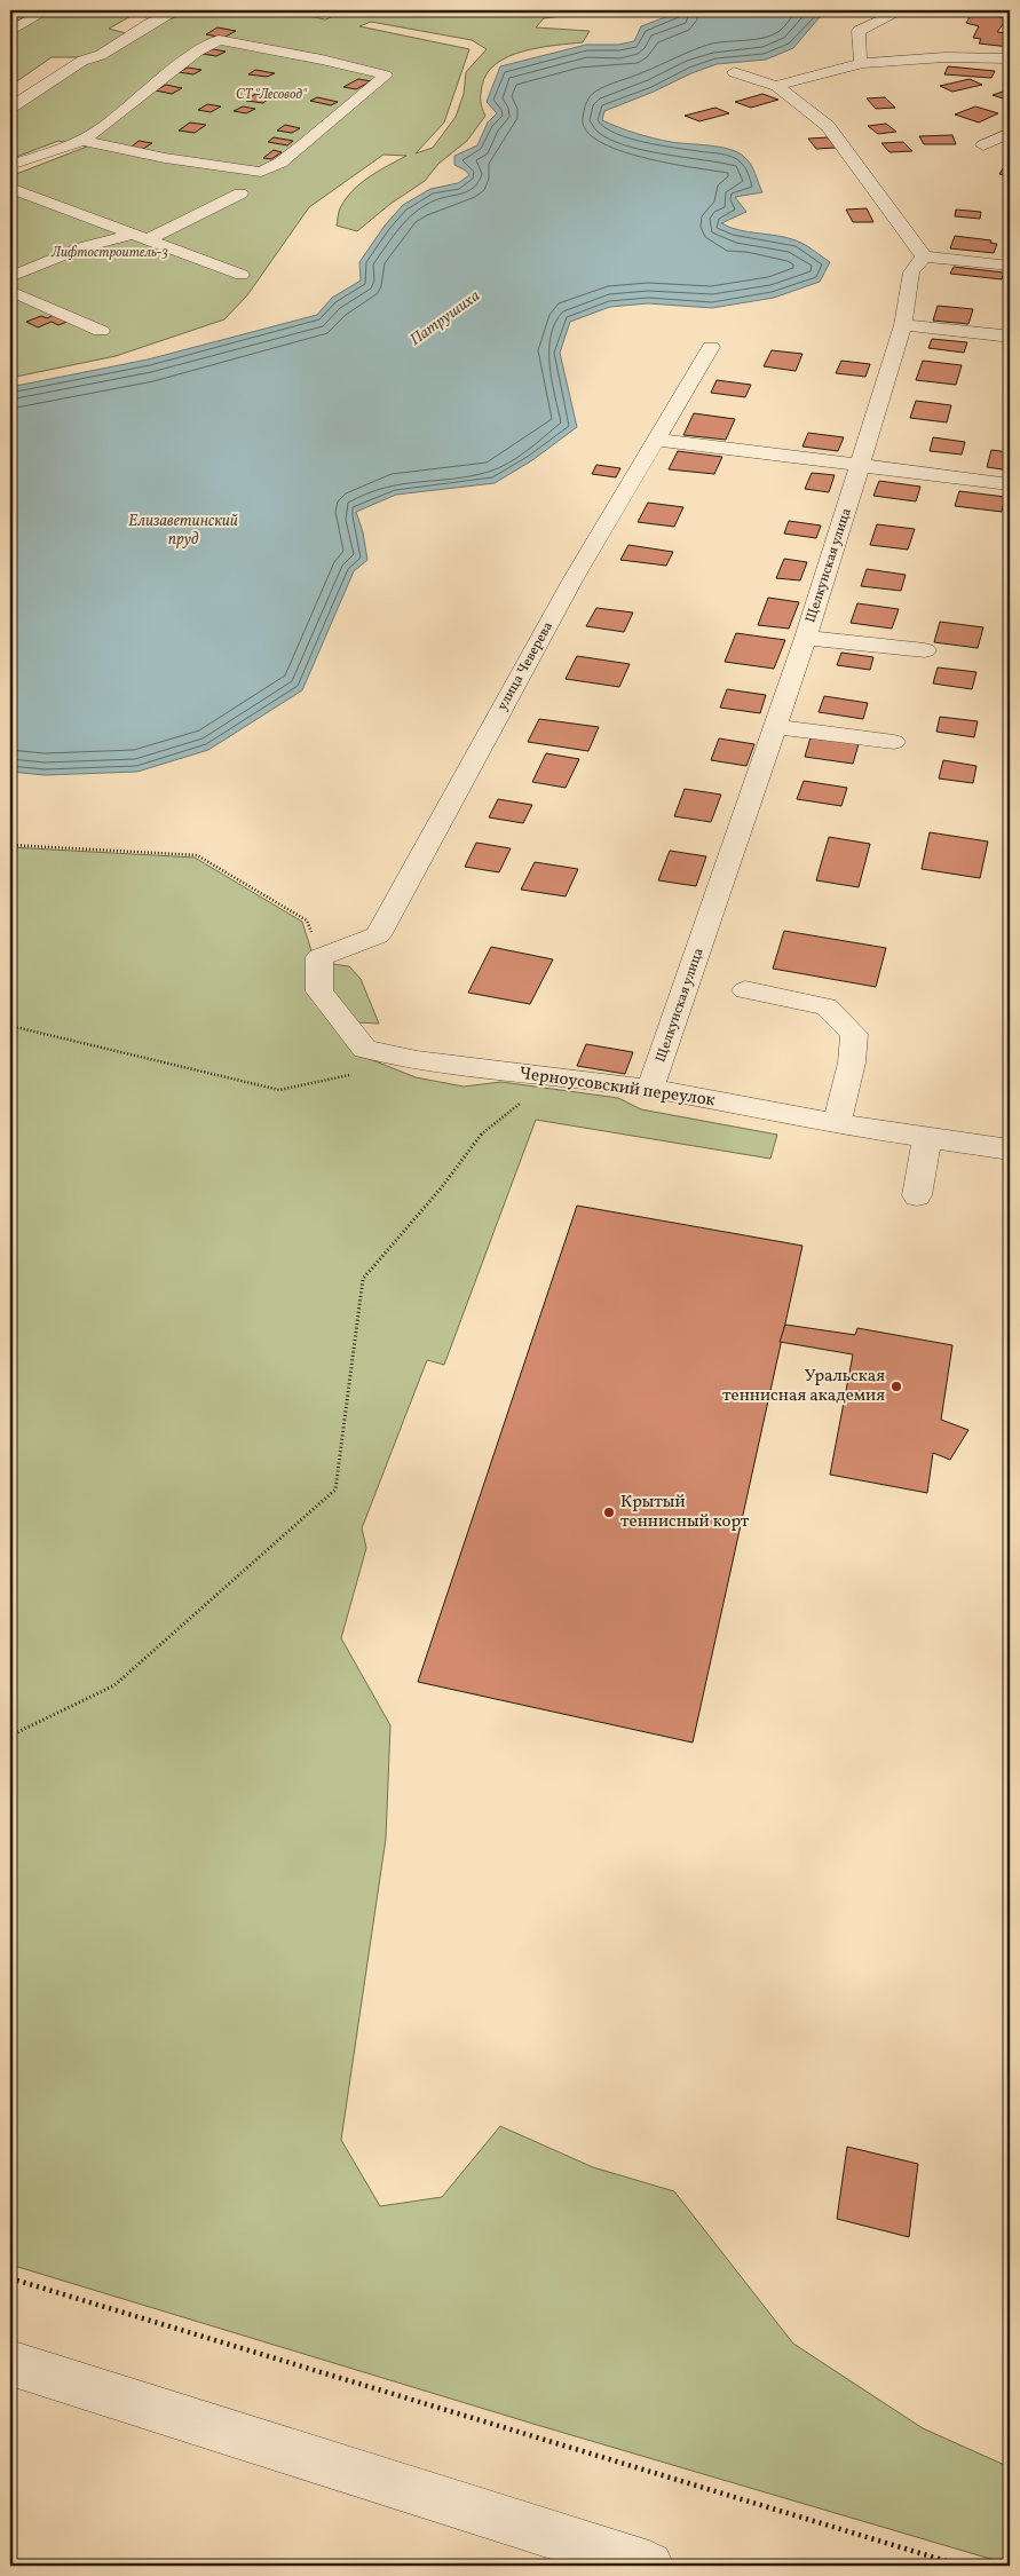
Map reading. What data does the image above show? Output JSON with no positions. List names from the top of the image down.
{
  "streets": {
    "street": ["Щелкунская улица", "улица Чеверева", "Черноусовский переулок"]
  },
  "crossings": [
    ["Щелкунская улица", "Черноусовский переулок"],
    ["улица Чеверева", "Черноусовский переулок"]
  ],
  "water": ["Патрушиха", "Елизаветинский пруд"],
  "parks": ["СТ \"Лесовод\"", "Лифтостроитель-3"],
  "places": ["Уральская теннисная академия", "Крытый теннисный корт"]
}
